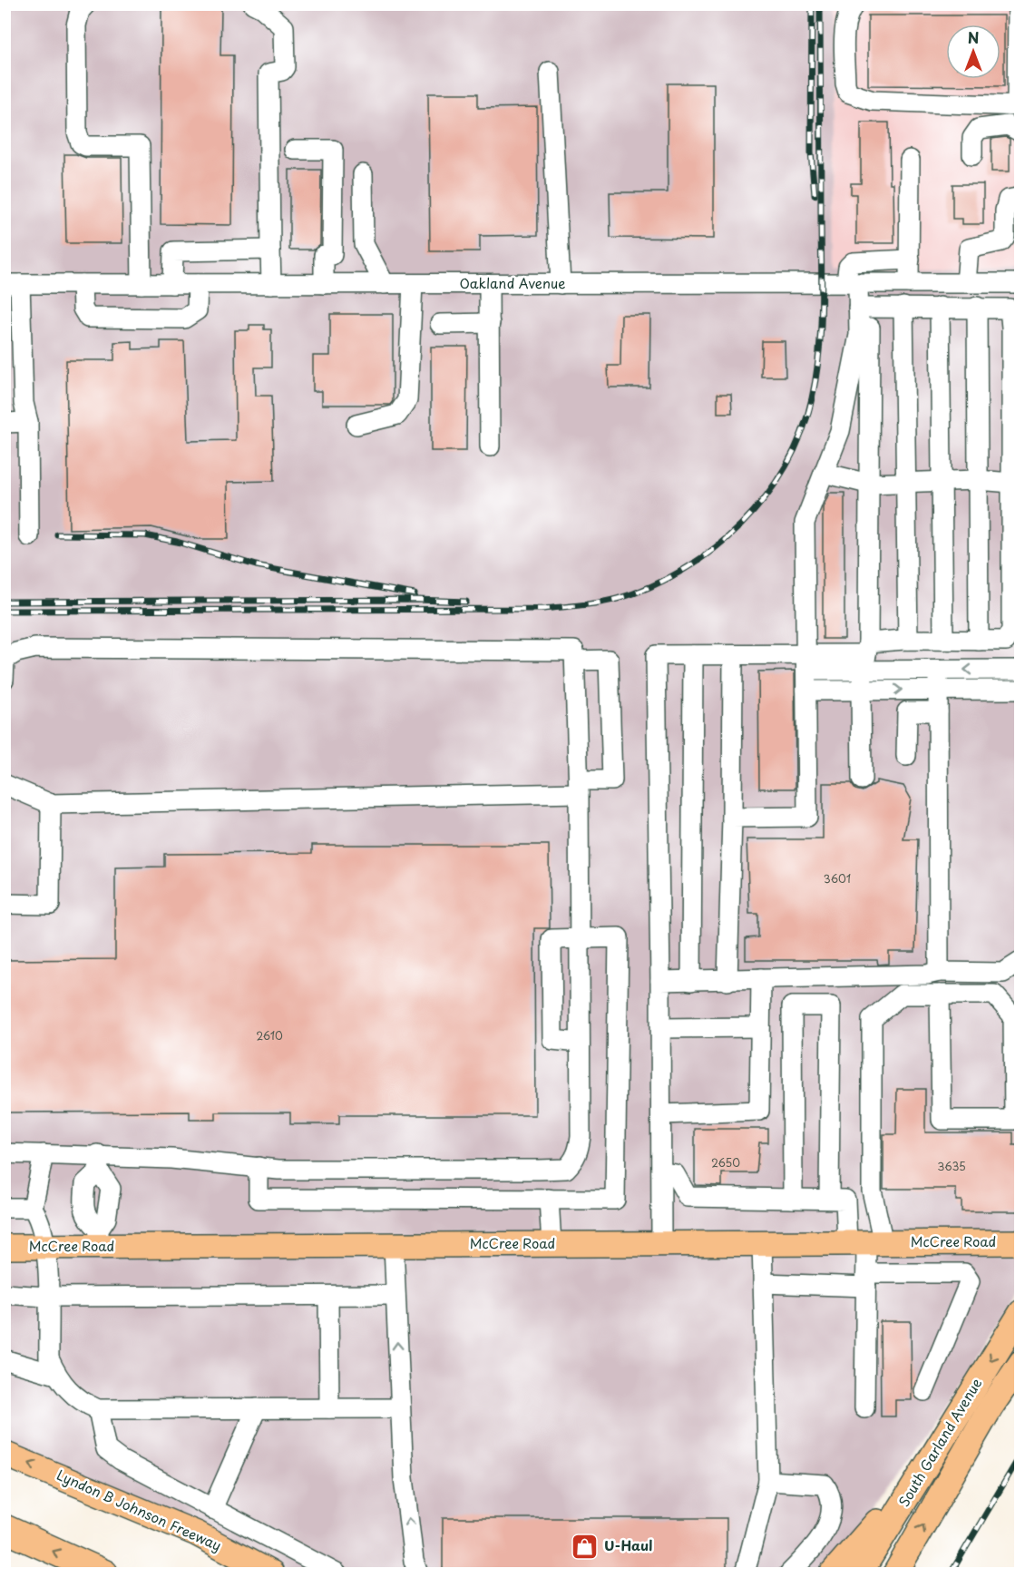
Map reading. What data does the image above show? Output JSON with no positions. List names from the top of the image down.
{
  "streets": {
    "main road": ["McCree Road", "South Garland Avenue", "Lyndon B Johnson Freeway"],
    "street": ["Oakland Avenue"]
  },
  "one_way": ["Lyndon B Johnson Freeway"],
  "places": {
    "shop": ["U-Haul"]
  },
  "house_numbers": [
    "3601",
    "2610",
    "2650",
    "3635"
  ],
  "north": "top"
}
